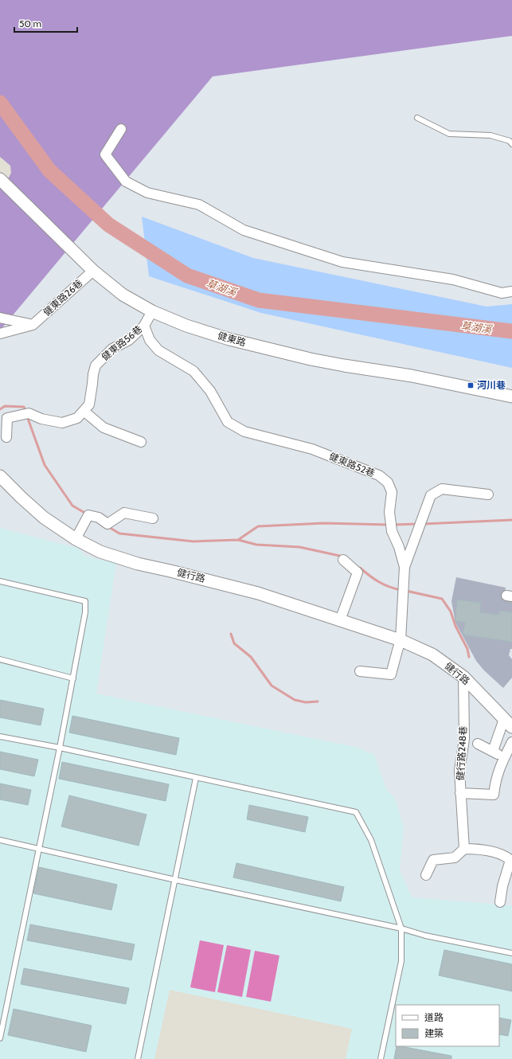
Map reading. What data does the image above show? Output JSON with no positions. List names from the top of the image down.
{
  "streets": {
    "street": [
      "健東路26巷",
      "健東路",
      "健東路56巷",
      "健東路52巷",
      "健行路",
      "健行路248巷"
    ]
  },
  "crossings": [
    ["健東路26巷", "健東路"],
    ["健東路", "健東路56巷"],
    ["健東路56巷", "健東路52巷"],
    ["健行路", "健行路248巷"]
  ],
  "water": ["草湖溪"],
  "places": {
    "transit": ["河川巷"]
  },
  "legend": ["道路", "建築"],
  "scale_bar": "50 m"
}
